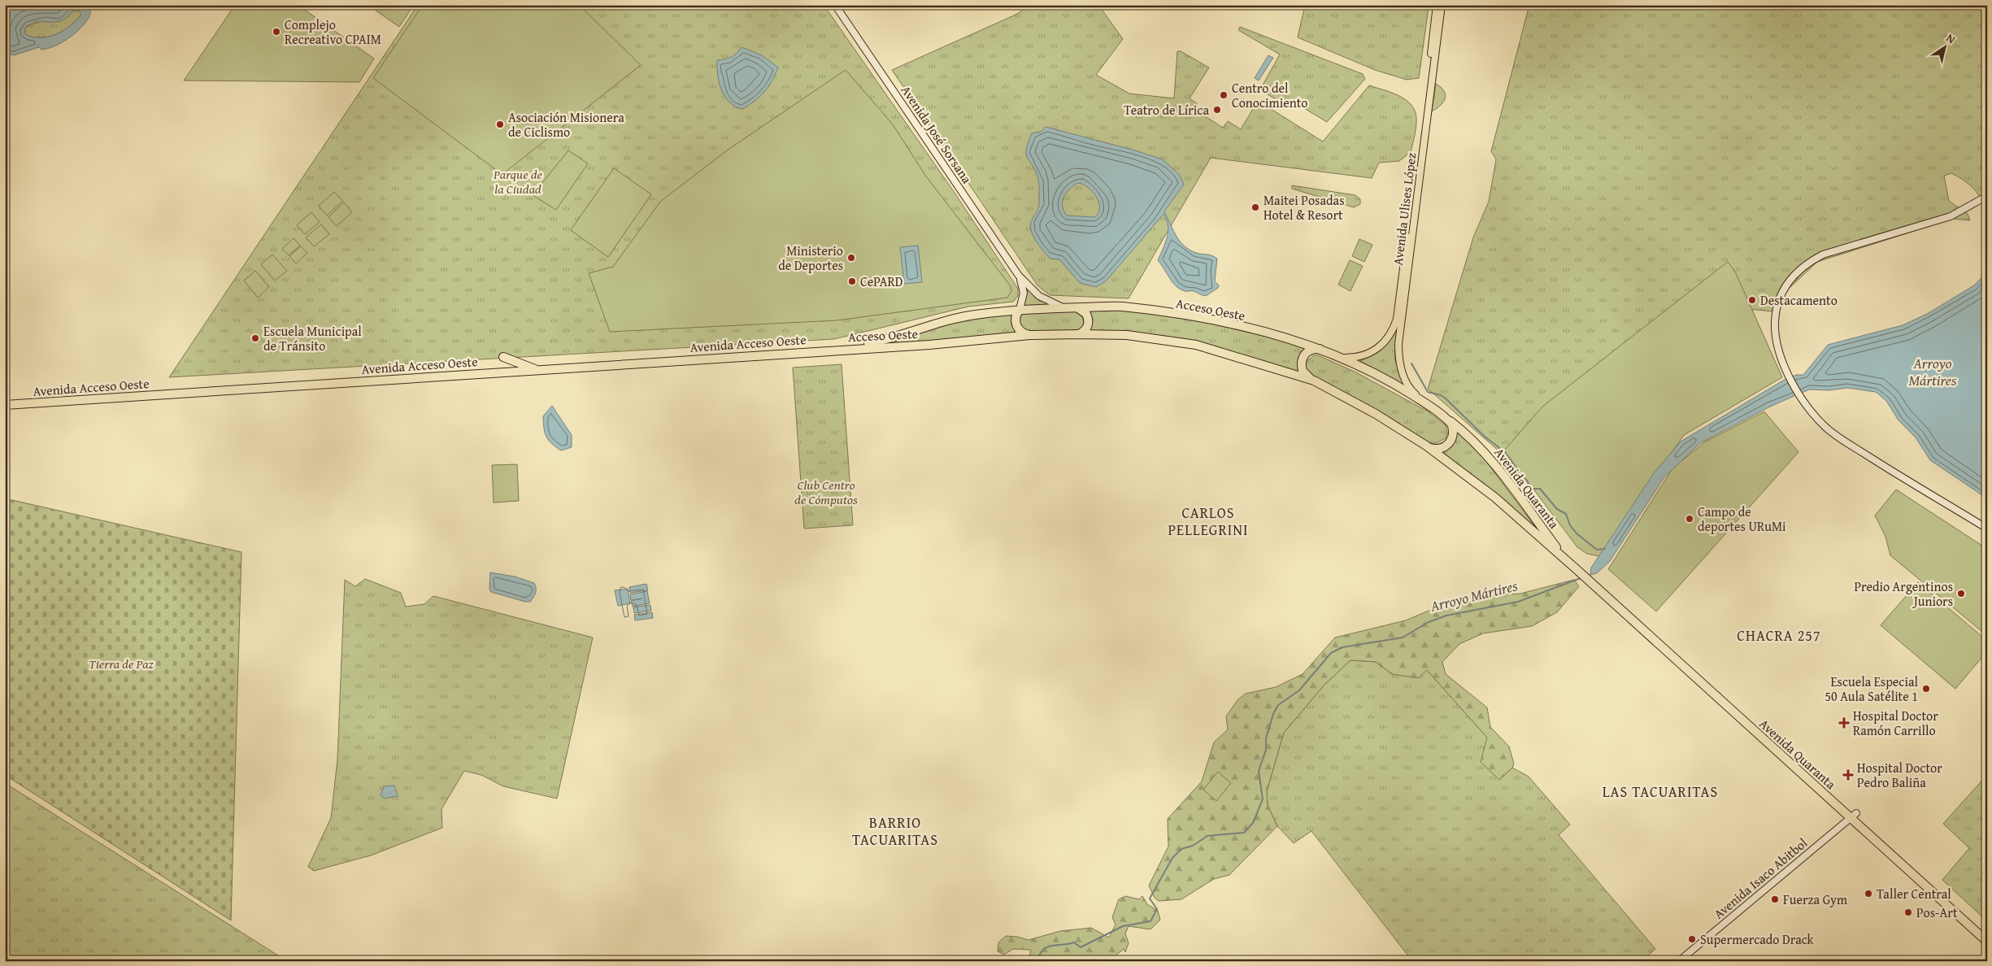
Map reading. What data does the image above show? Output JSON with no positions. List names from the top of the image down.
{
  "streets": {
    "highway": ["Acceso Oeste", "Avenida Acceso Oeste", "Avenida Quaranta"],
    "main road": ["Avenida José Sorsana", "Avenida Ulises López", "Avenida Isaco Abitbol"]
  },
  "crossings": [
    ["Avenida José Sorsana", "Acceso Oeste"],
    ["Avenida Ulises López", "Acceso Oeste"],
    ["Avenida Ulises López", "Avenida Quaranta"],
    ["Acceso Oeste", "Avenida Acceso Oeste"],
    ["Acceso Oeste", "Avenida Quaranta"],
    ["Avenida Quaranta", "Avenida Isaco Abitbol"]
  ],
  "districts": [
    "CARLOS PELLEGRINI",
    "CHACRA 257",
    "LAS TACUARITAS",
    "BARRIO TACUARITAS"
  ],
  "water": ["Arroyo Mártires"],
  "parks": ["Parque de la Ciudad", "Club Centro de Cómputos", "Tierra de Paz"],
  "places": {
    "other": [
      "Complejo Recreativo CPAIM",
      "Centro del Conocimiento",
      "Teatro de Lírica",
      "Asociación Misionera de Ciclismo",
      "Maitei Posadas Hotel & Resort",
      "Ministerio de Deportes",
      "CePARD",
      "Destacamento",
      "Escuela Municipal de Tránsito",
      "Campo de deportes URuMi",
      "Predio Argentinos Juniors",
      "Escuela Especial 50 Aula Satélite 1",
      "Taller Central",
      "Fuerza Gym",
      "Pos-Art",
      "Supermercado Drack"
    ],
    "health": ["Hospital Doctor Ramón Carrillo", "Hospital Doctor Pedro Baliña"]
  },
  "north": "top right"
}
